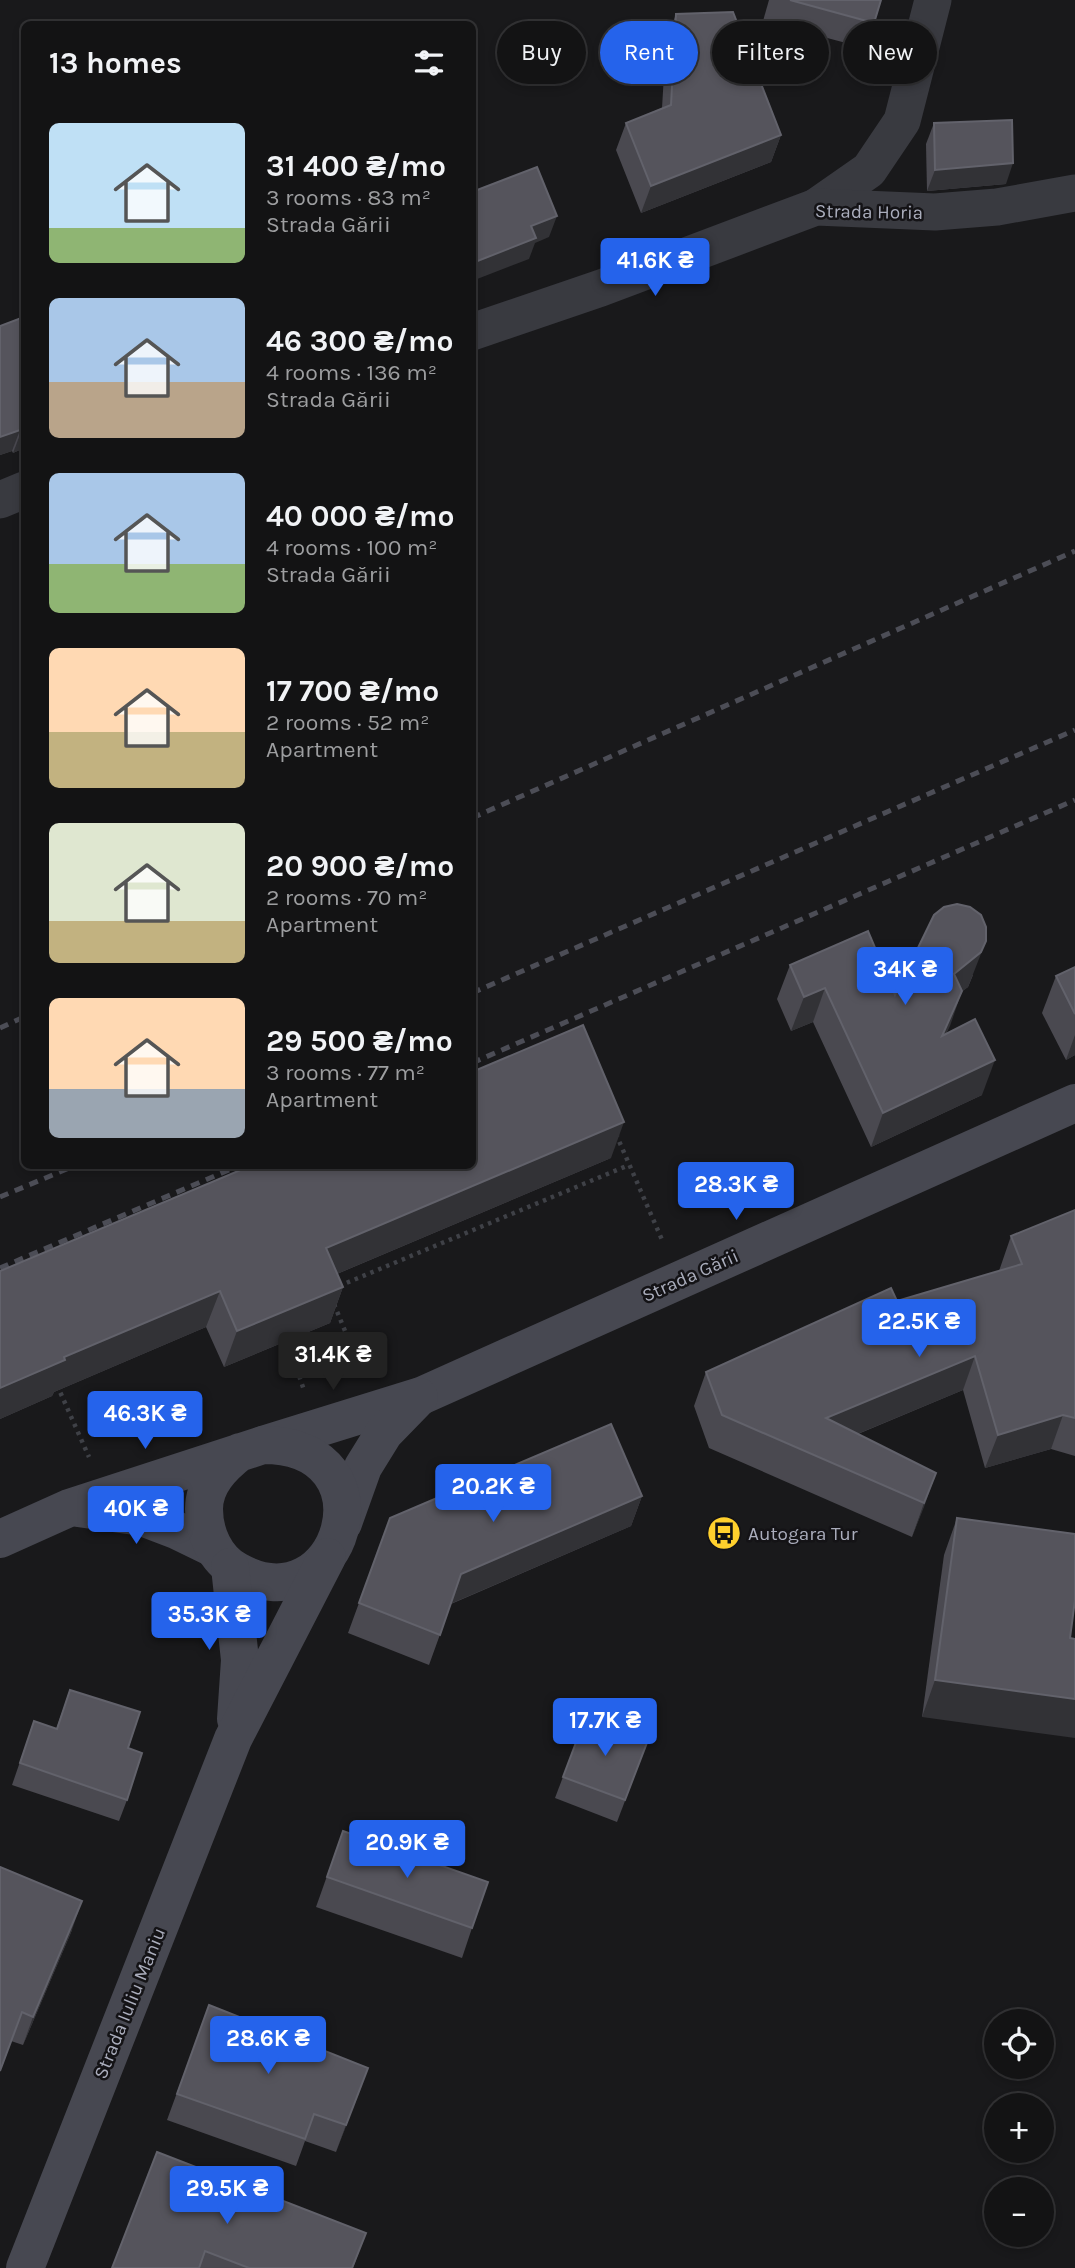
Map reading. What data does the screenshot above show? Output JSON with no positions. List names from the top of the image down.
{
  "streets": {
    "street": ["Strada Horia", "Strada Gării", "Strada Iuliu Maniu"]
  },
  "crossings": [
    ["Strada Gării", "Strada Iuliu Maniu"]
  ],
  "places": {
    "bus stop": ["Autogara Tur"]
  },
  "page": {
    "chip": [
      "Buy",
      "Rent",
      "Filters",
      "New"
    ],
    "heading": "13 homes",
    "list": [
      {
        "name": "31 400 ₴/mo",
        "note": "3 rooms · 83 m² · Strada Gării"
      },
      {
        "name": "46 300 ₴/mo",
        "note": "4 rooms · 136 m² · Strada Gării"
      },
      {
        "name": "40 000 ₴/mo",
        "note": "4 rooms · 100 m² · Strada Gării"
      },
      {
        "name": "17 700 ₴/mo",
        "note": "2 rooms · 52 m² · Apartment"
      },
      {
        "name": "20 900 ₴/mo",
        "note": "2 rooms · 70 m² · Apartment"
      },
      {
        "name": "29 500 ₴/mo",
        "note": "3 rooms · 77 m² · Apartment"
      }
    ],
    "price": [
      "41.6K ₴",
      "34K ₴",
      "28.3K ₴",
      "22.5K ₴",
      "31.4K ₴",
      "46.3K ₴",
      "20.2K ₴",
      "40K ₴",
      "35.3K ₴",
      "17.7K ₴",
      "20.9K ₴",
      "28.6K ₴",
      "29.5K ₴"
    ],
    "map_buttons": ["+", "−"]
  }
}
